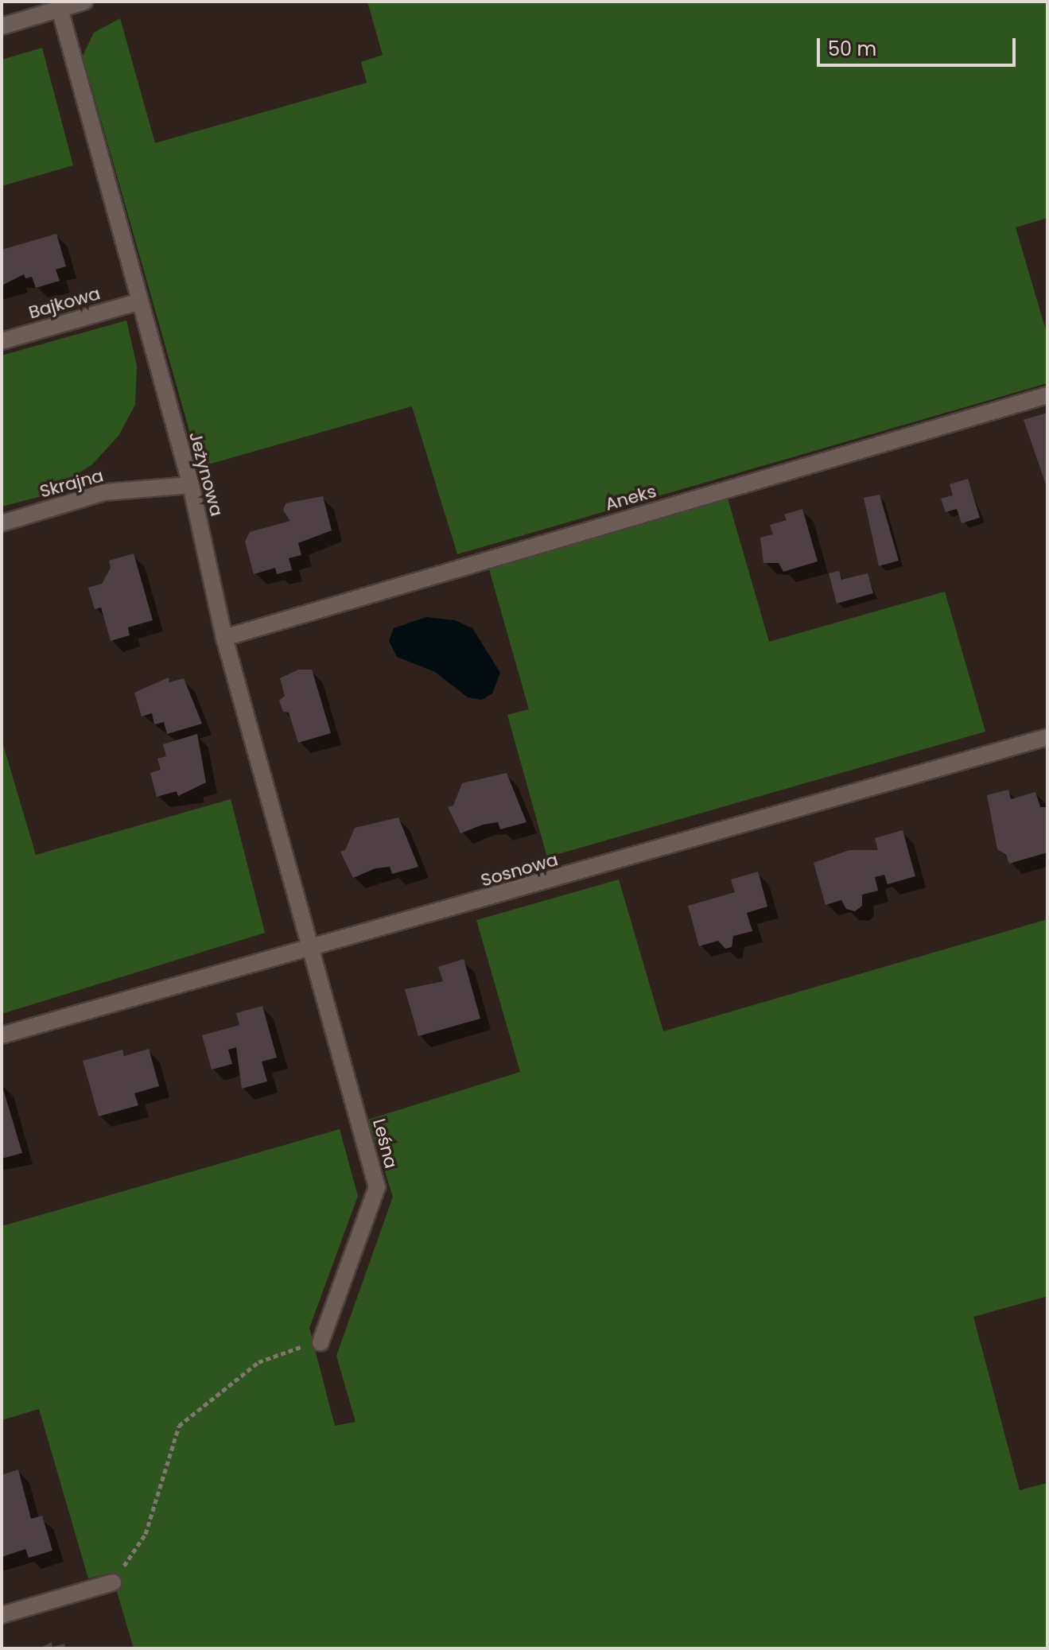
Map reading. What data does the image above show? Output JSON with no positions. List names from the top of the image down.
{
  "streets": {
    "street": [
      "Bajkowa",
      "Jeżynowa",
      "Skrajna",
      "Aneks",
      "Sosnowa",
      "Leśna"
    ]
  },
  "crossings": [
    ["Bajkowa", "Jeżynowa"],
    ["Jeżynowa", "Skrajna"],
    ["Jeżynowa", "Aneks"],
    ["Jeżynowa", "Sosnowa"],
    ["Jeżynowa", "Leśna"],
    ["Sosnowa", "Leśna"]
  ],
  "scale_bar": "50 m"
}
